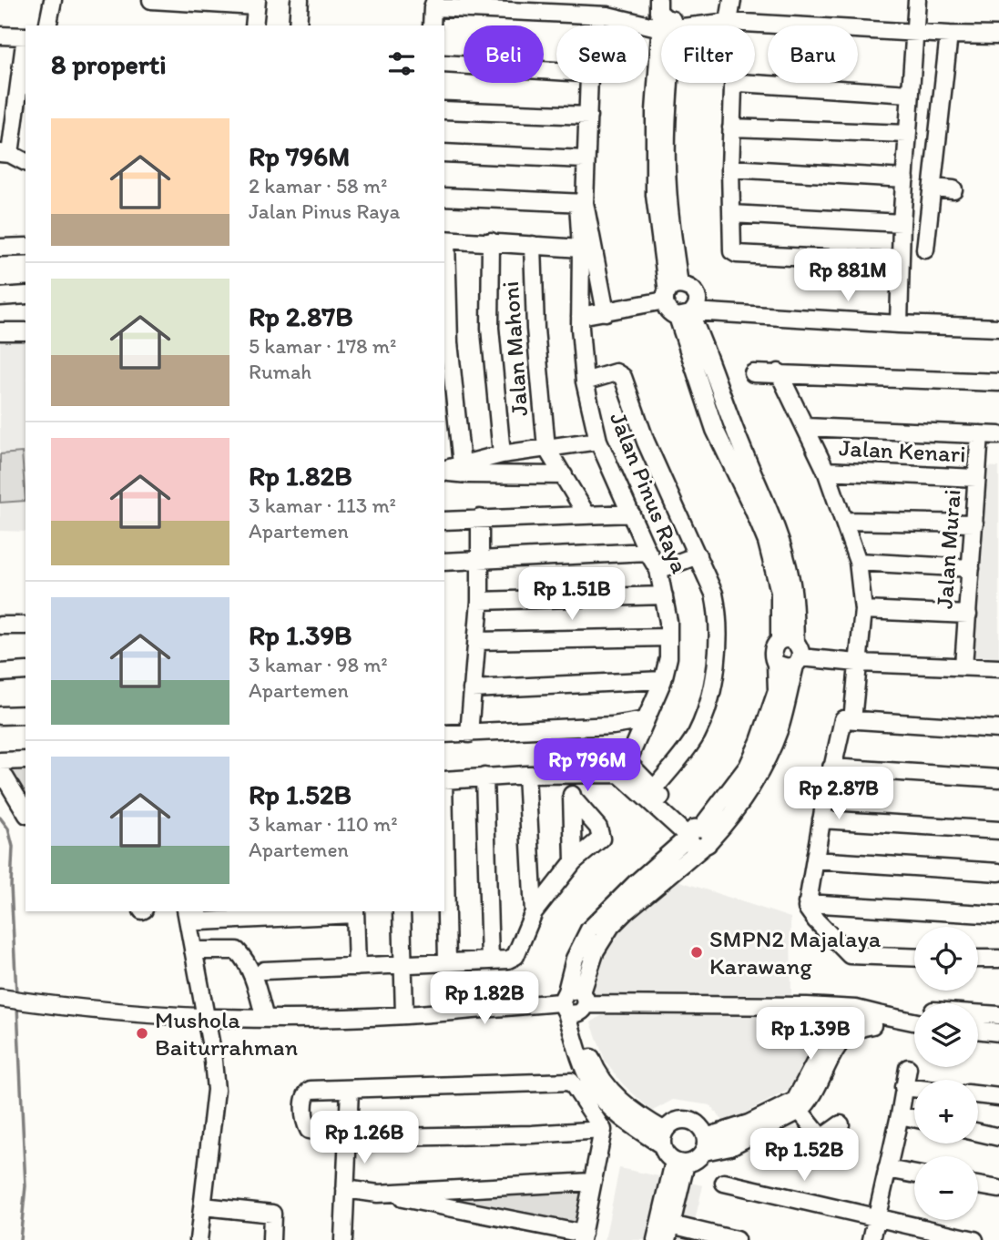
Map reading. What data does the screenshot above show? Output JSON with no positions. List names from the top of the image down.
{
  "streets": {
    "street": [
      "Jalan Mahoni",
      "Jalan Kenari",
      "Jalan Pinus Raya",
      "Jalan Murai"
    ]
  },
  "crossings": [
    ["Jalan Kenari", "Jalan Murai"]
  ],
  "places": ["SMPN2 Majalaya Karawang", "Mushola Baiturrahman"],
  "page": {
    "chip": [
      "Beli",
      "Sewa",
      "Filter",
      "Baru"
    ],
    "heading": "8 properti",
    "list": [
      {
        "name": "Rp 796M",
        "note": "2 kamar · 58 m² · Jalan Pinus Raya"
      },
      {
        "name": "Rp 2.87B",
        "note": "5 kamar · 178 m² · Rumah"
      },
      {
        "name": "Rp 1.82B",
        "note": "3 kamar · 113 m² · Apartemen"
      },
      {
        "name": "Rp 1.39B",
        "note": "3 kamar · 98 m² · Apartemen"
      },
      {
        "name": "Rp 1.52B",
        "note": "3 kamar · 110 m² · Apartemen"
      }
    ],
    "price": [
      "Rp 881M",
      "Rp 1.51B",
      "Rp 796M",
      "Rp 2.87B",
      "Rp 1.82B",
      "Rp 1.39B",
      "Rp 1.26B",
      "Rp 1.52B"
    ],
    "map_buttons": ["+", "−"]
  }
}
